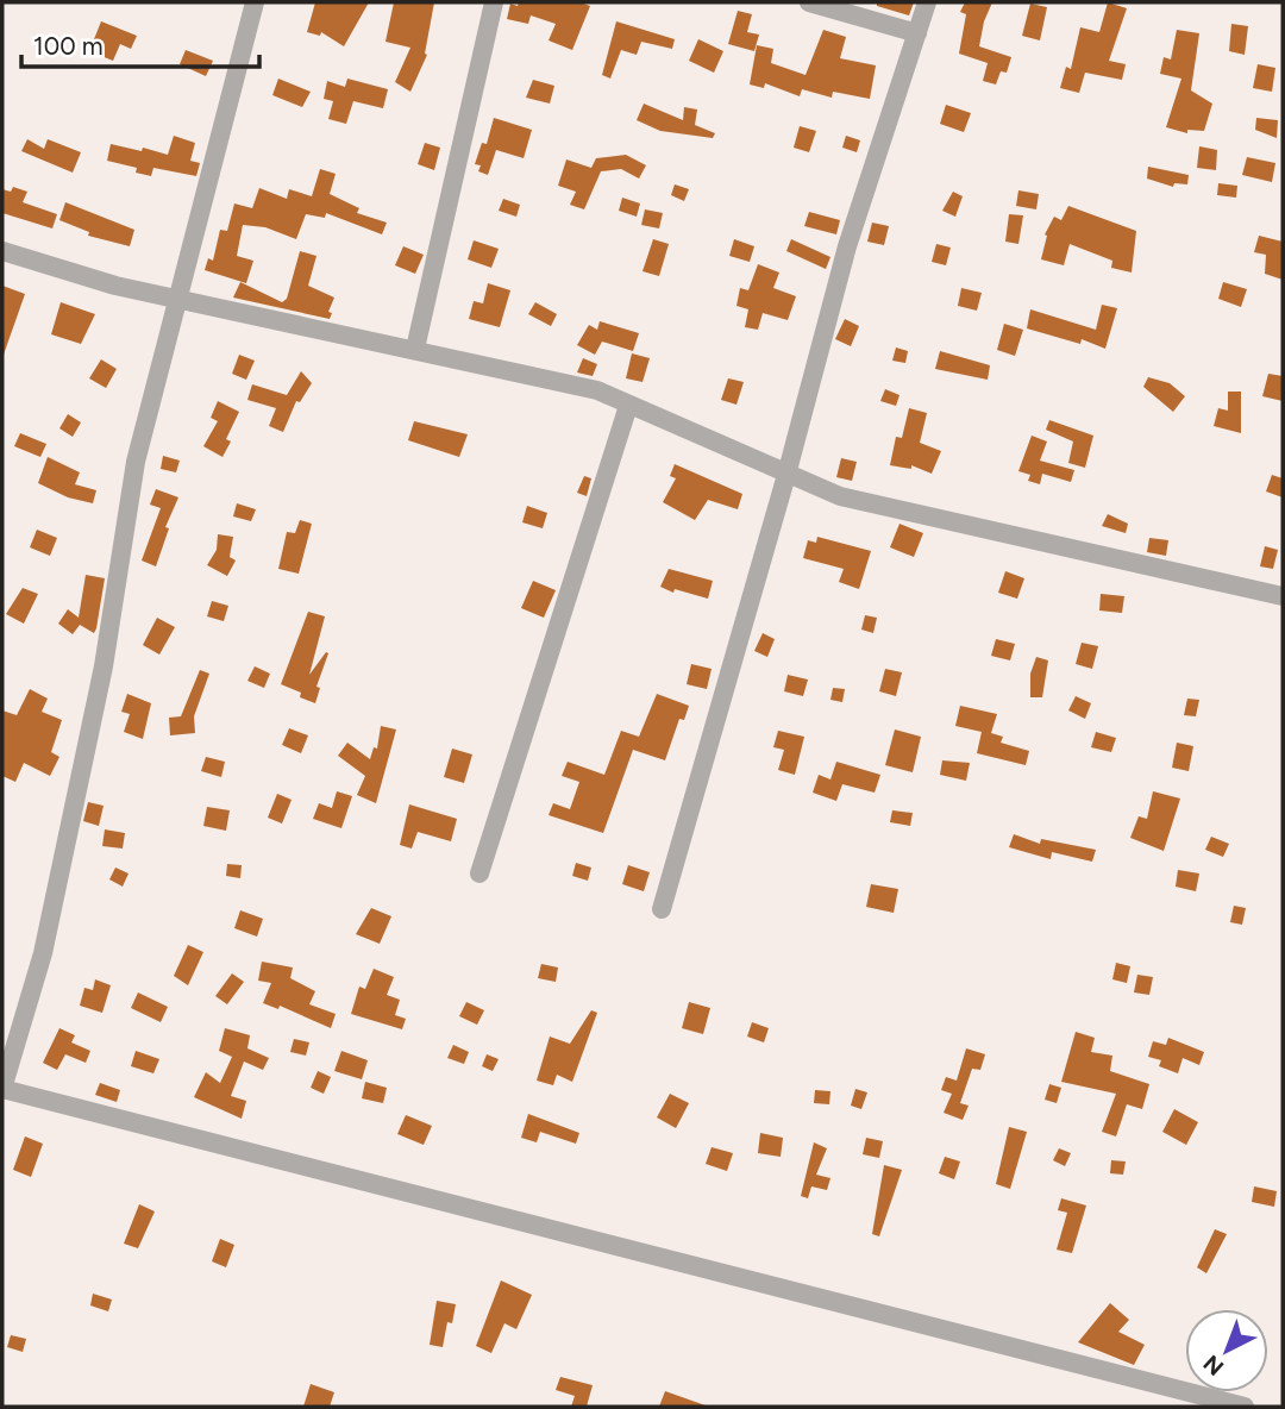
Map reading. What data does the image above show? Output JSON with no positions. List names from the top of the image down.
{
  "scale_bar": "100 m",
  "north": "bottom left"
}
